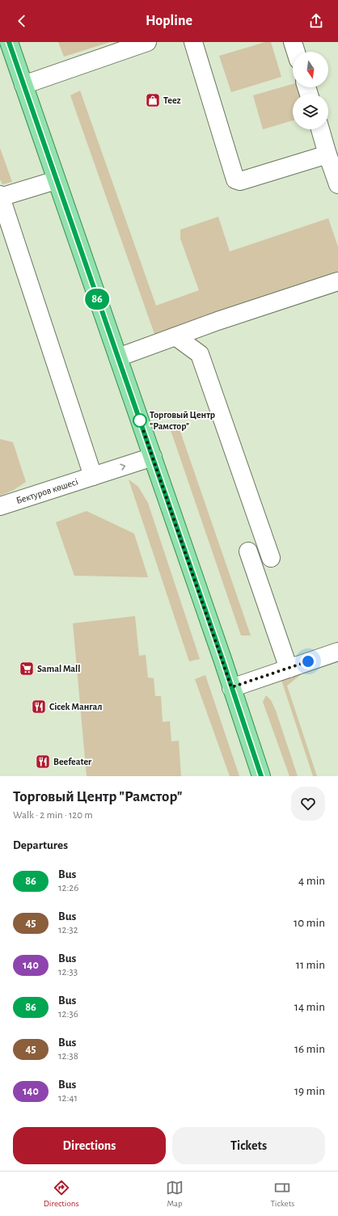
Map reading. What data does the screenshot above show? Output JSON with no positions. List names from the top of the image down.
{
  "streets": {
    "street": ["Бектуров көшесі"]
  },
  "one_way": ["Бектуров көшесі"],
  "places": {
    "shop": ["Teez"],
    "other": ["Торговый Центр \"Рамстор\""],
    "supermarket": ["Samal Mall"],
    "restaurant": ["Cicek Мангал", "Beefeater"]
  },
  "lines": ["bus line 86"],
  "north": "bottom",
  "page": {
    "header": "Hopline",
    "on_map": "86",
    "heading": [
      ["Торговый Центр \"Рамстор\"", "Walk · 2 min · 120 m"],
      "Departures"
    ],
    "list": [
      {
        "mark": "86",
        "name": "Bus",
        "note": "12:26",
        "value": "4 min"
      },
      {
        "mark": "45",
        "name": "Bus",
        "note": "12:32",
        "value": "10 min"
      },
      {
        "mark": "140",
        "name": "Bus",
        "note": "12:33",
        "value": "11 min"
      },
      {
        "mark": "86",
        "name": "Bus",
        "note": "12:36",
        "value": "14 min"
      },
      {
        "mark": "45",
        "name": "Bus",
        "note": "12:38",
        "value": "16 min"
      },
      {
        "mark": "140",
        "name": "Bus",
        "note": "12:41",
        "value": "19 min"
      }
    ],
    "buttons": ["Directions", "Tickets"],
    "tabs": ["Directions", "Map", "Tickets"]
  }
}
